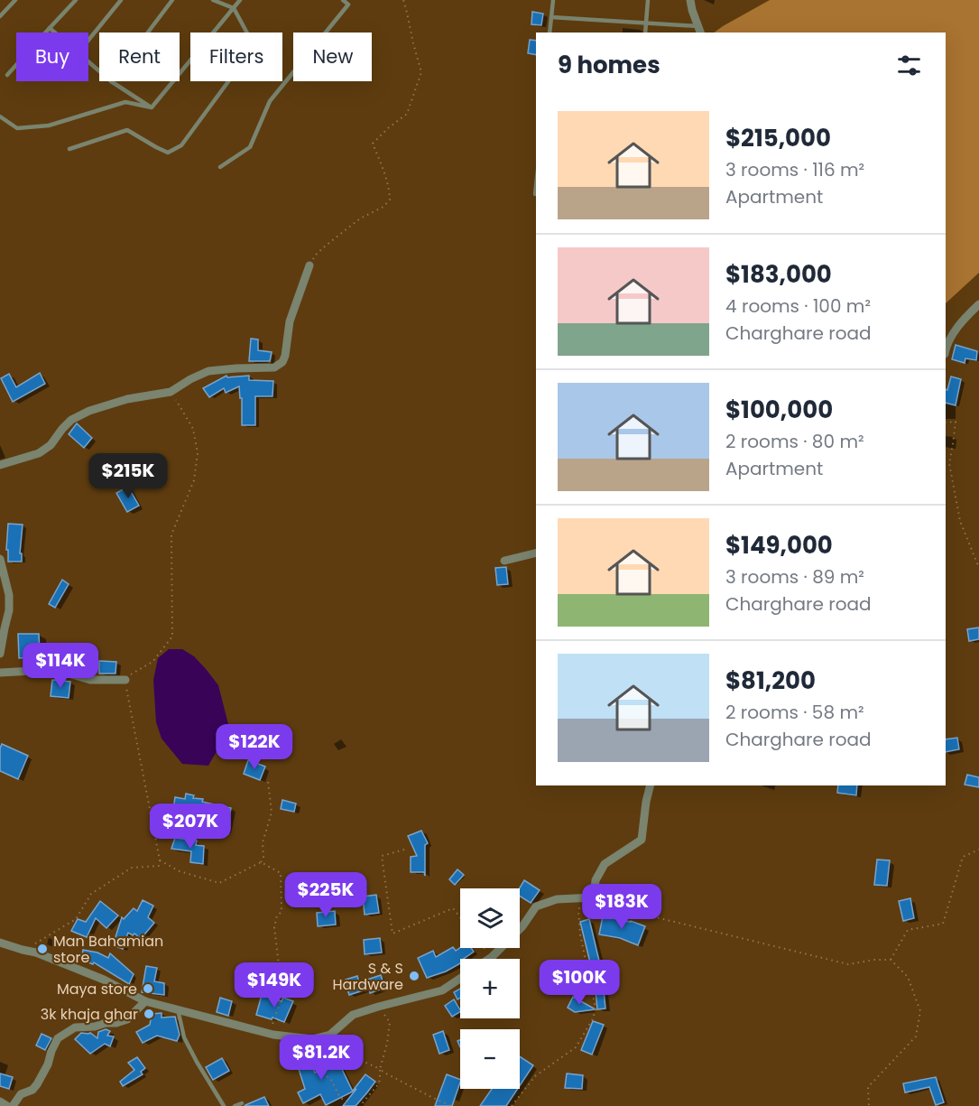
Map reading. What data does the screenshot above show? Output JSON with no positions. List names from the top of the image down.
{
  "places": [
    "Man Bahamian store",
    "S & S Hardware",
    "Maya store",
    "3k khaja ghar"
  ],
  "page": {
    "chip": [
      "Buy",
      "Rent",
      "Filters",
      "New"
    ],
    "heading": "9 homes",
    "list": [
      {
        "name": "$215,000",
        "note": "3 rooms · 116 m² · Apartment"
      },
      {
        "name": "$183,000",
        "note": "4 rooms · 100 m² · Charghare road"
      },
      {
        "name": "$100,000",
        "note": "2 rooms · 80 m² · Apartment"
      },
      {
        "name": "$149,000",
        "note": "3 rooms · 89 m² · Charghare road"
      },
      {
        "name": "$81,200",
        "note": "2 rooms · 58 m² · Charghare road"
      }
    ],
    "price": [
      "$215K",
      "$114K",
      "$122K",
      "$207K",
      "$225K",
      "$183K",
      "$100K",
      "$149K",
      "$81.2K"
    ],
    "map_buttons": ["+", "−"]
  }
}
